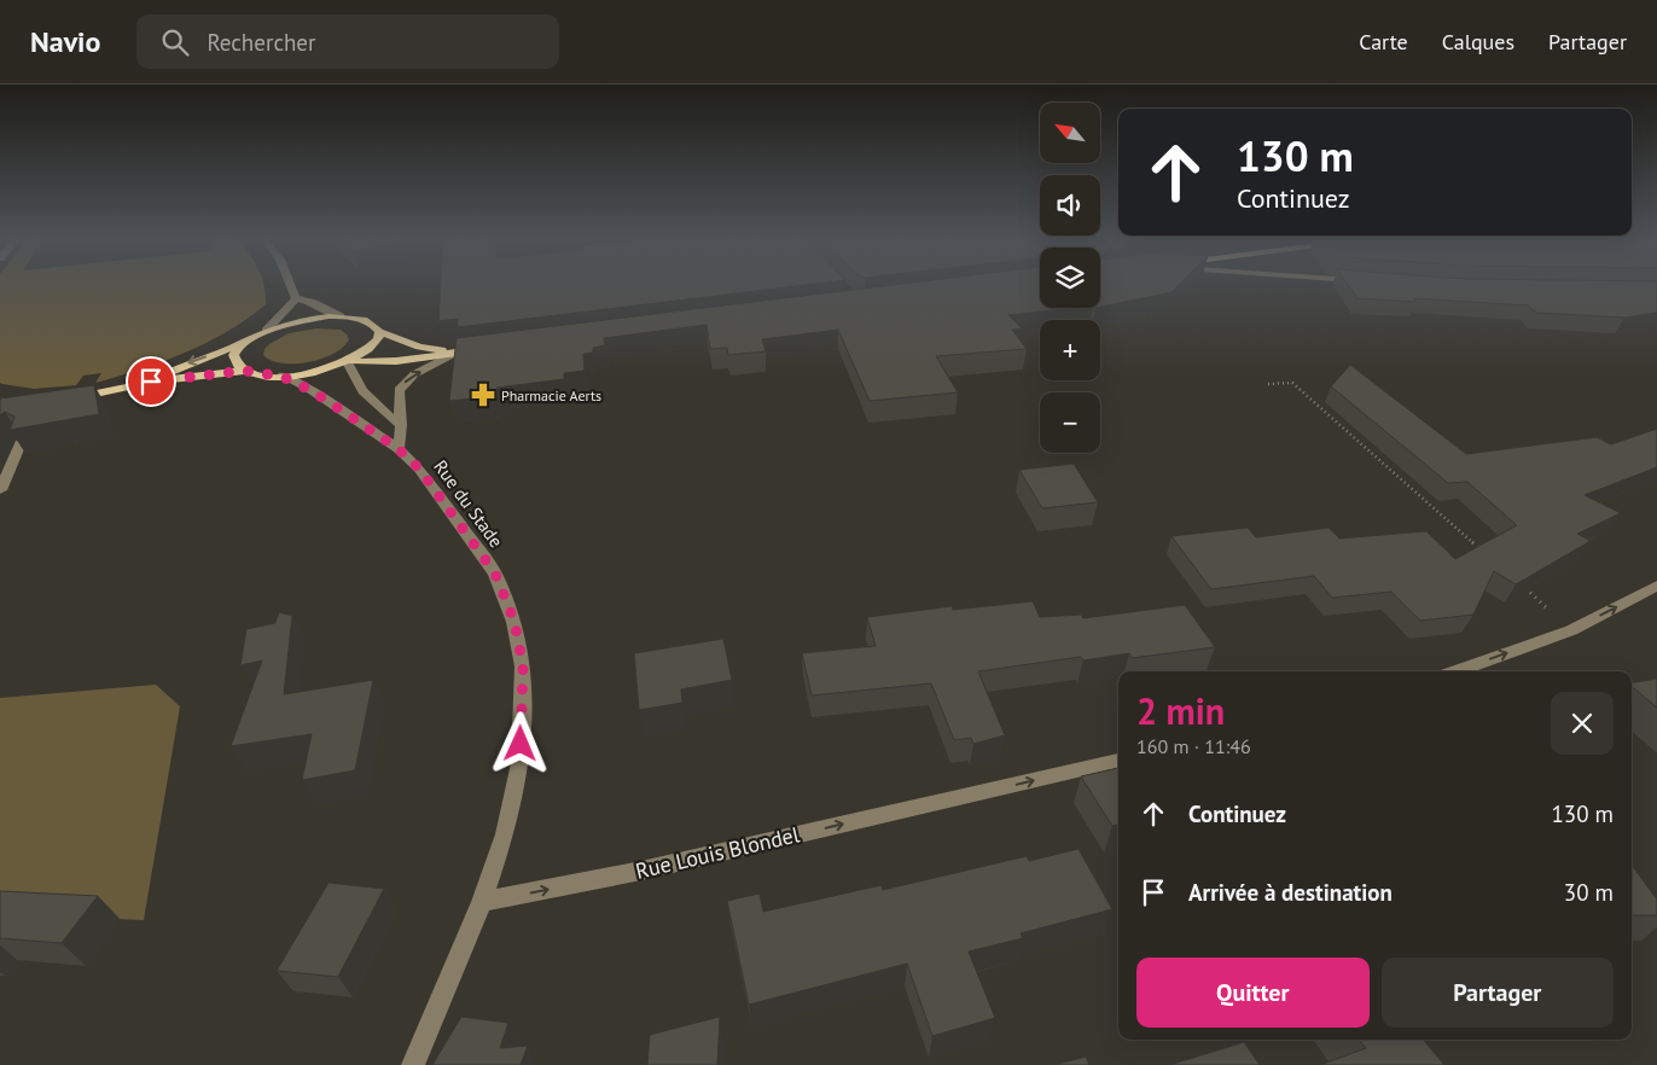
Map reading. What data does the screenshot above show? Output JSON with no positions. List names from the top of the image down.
{
  "streets": {
    "street": ["Rue du Stade", "Rue Louis Blondel"]
  },
  "crossings": [
    ["Rue du Stade", "Rue Louis Blondel"]
  ],
  "one_way": ["Rue Louis Blondel"],
  "places": {
    "pharmacy": ["Pharmacie Aerts"]
  },
  "north": "top left",
  "page": {
    "header": "Navio",
    "search": "Rechercher",
    "nav": ["Carte", "Calques", "Partager"],
    "map_buttons": ["+", "−"],
    "turn": ["130 m", "Continuez"],
    "heading": ["2 min", "160 m · 11:46"],
    "list": [
      {
        "name": "Continuez",
        "value": "130 m"
      },
      {
        "name": "Arrivée à destination",
        "value": "30 m"
      }
    ],
    "buttons": ["Quitter", "Partager"]
  }
}
